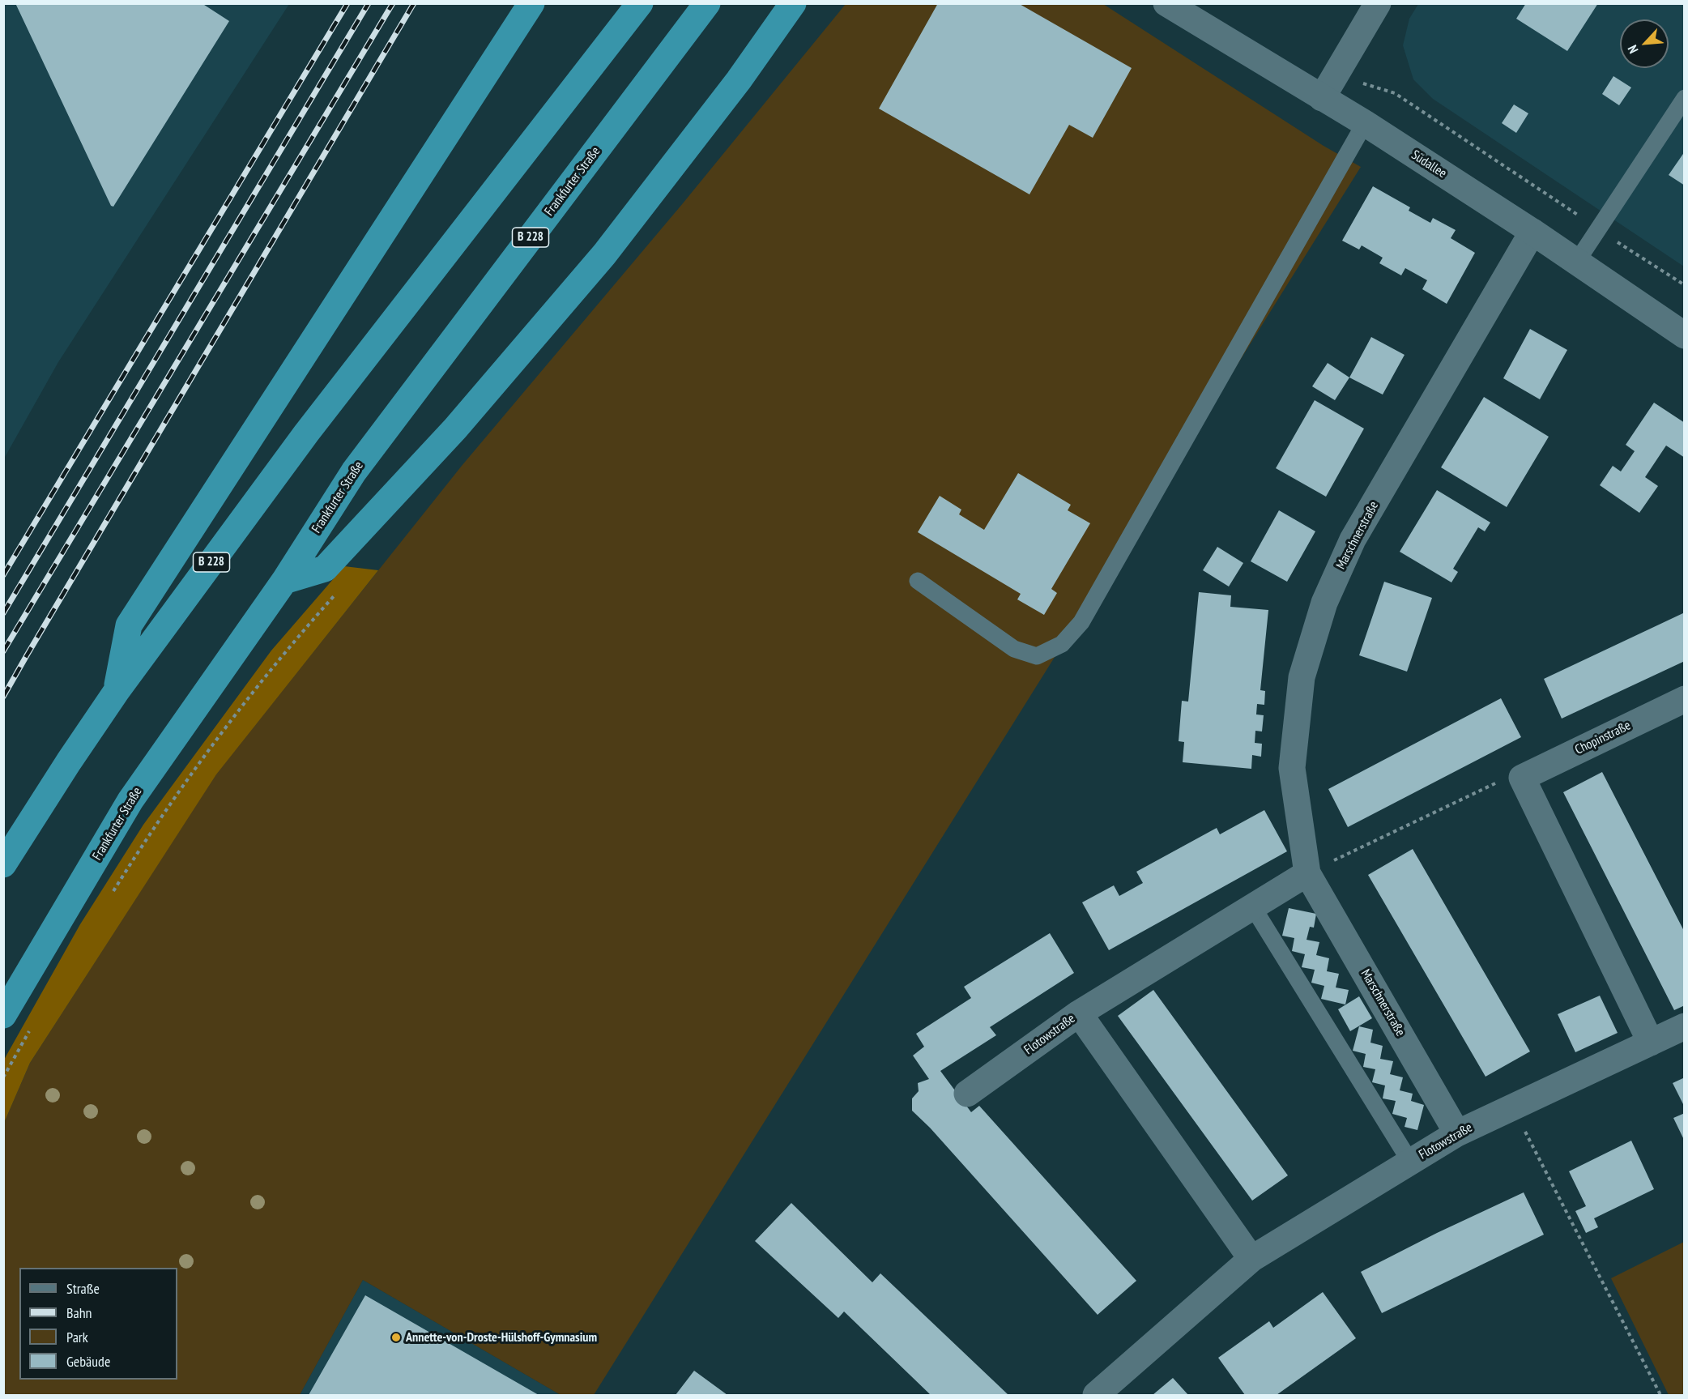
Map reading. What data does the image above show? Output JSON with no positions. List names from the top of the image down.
{
  "streets": {
    "highway": ["Frankfurter Straße", "B 228"],
    "street": [
      "Südallee",
      "Marschnerstraße",
      "Chopinstraße",
      "Flotowstraße"
    ]
  },
  "crossings": [
    ["Südallee", "Marschnerstraße"],
    ["Marschnerstraße", "Flotowstraße"]
  ],
  "places": ["Annette-von-Droste-Hülshoff-Gymnasium"],
  "legend": [
    "Straße",
    "Bahn",
    "Park",
    "Gebäude"
  ],
  "north": "bottom left"
}
